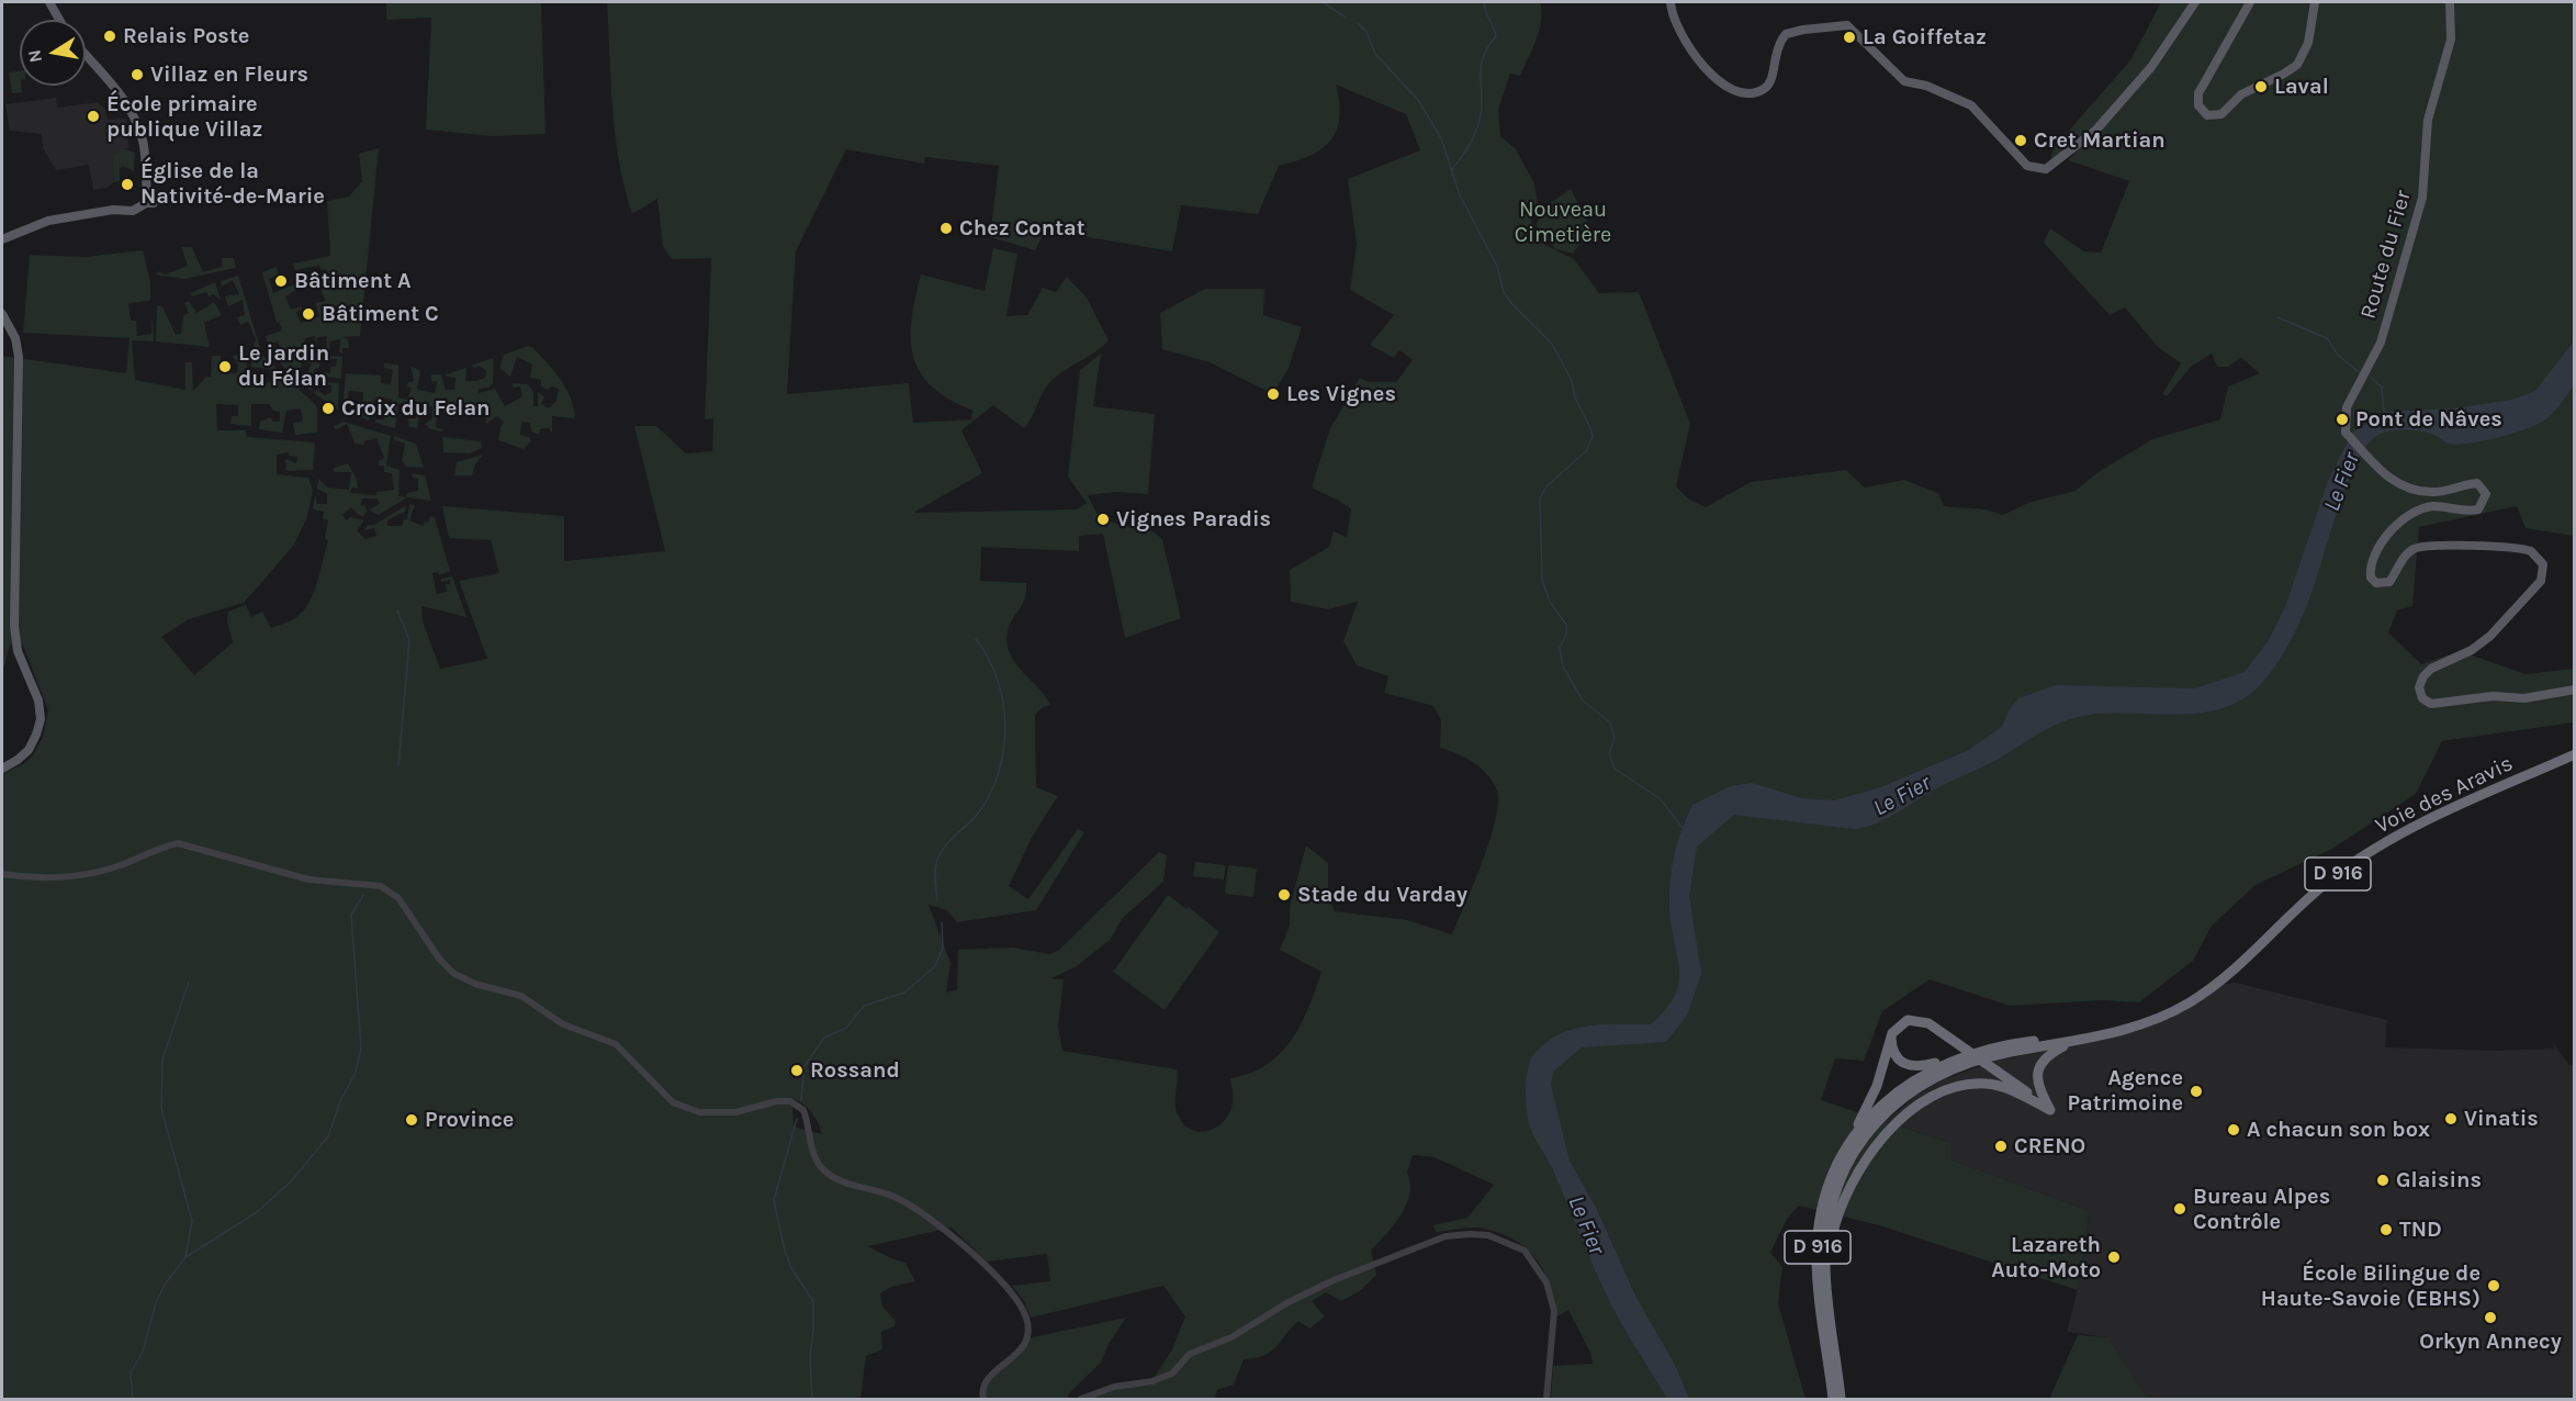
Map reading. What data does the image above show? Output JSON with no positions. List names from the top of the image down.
{
  "streets": {
    "highway": ["Voie des Aravis", "D 916"],
    "main road": ["Route du Fier"]
  },
  "water": ["Le Fier"],
  "parks": ["Nouveau Cimetière"],
  "places": [
    "Relais Poste",
    "La Goiffetaz",
    "Villaz en Fleurs",
    "Laval",
    "École primaire publique Villaz",
    "Cret Martian",
    "Église de la Nativité-de-Marie",
    "Chez Contat",
    "Bâtiment A",
    "Bâtiment C",
    "Le jardin du Félan",
    "Les Vignes",
    "Croix du Felan",
    "Pont de Nâves",
    "Vignes Paradis",
    "Stade du Varday",
    "Rossand",
    "Agence Patrimoine",
    "Vinatis",
    "Province",
    "A chacun son box",
    "CRENO",
    "Glaisins",
    "Bureau Alpes Contrôle",
    "TND",
    "Lazareth Auto-Moto",
    "École Bilingue de Haute-Savoie (EBHS)",
    "Orkyn Annecy"
  ],
  "north": "left"
}
